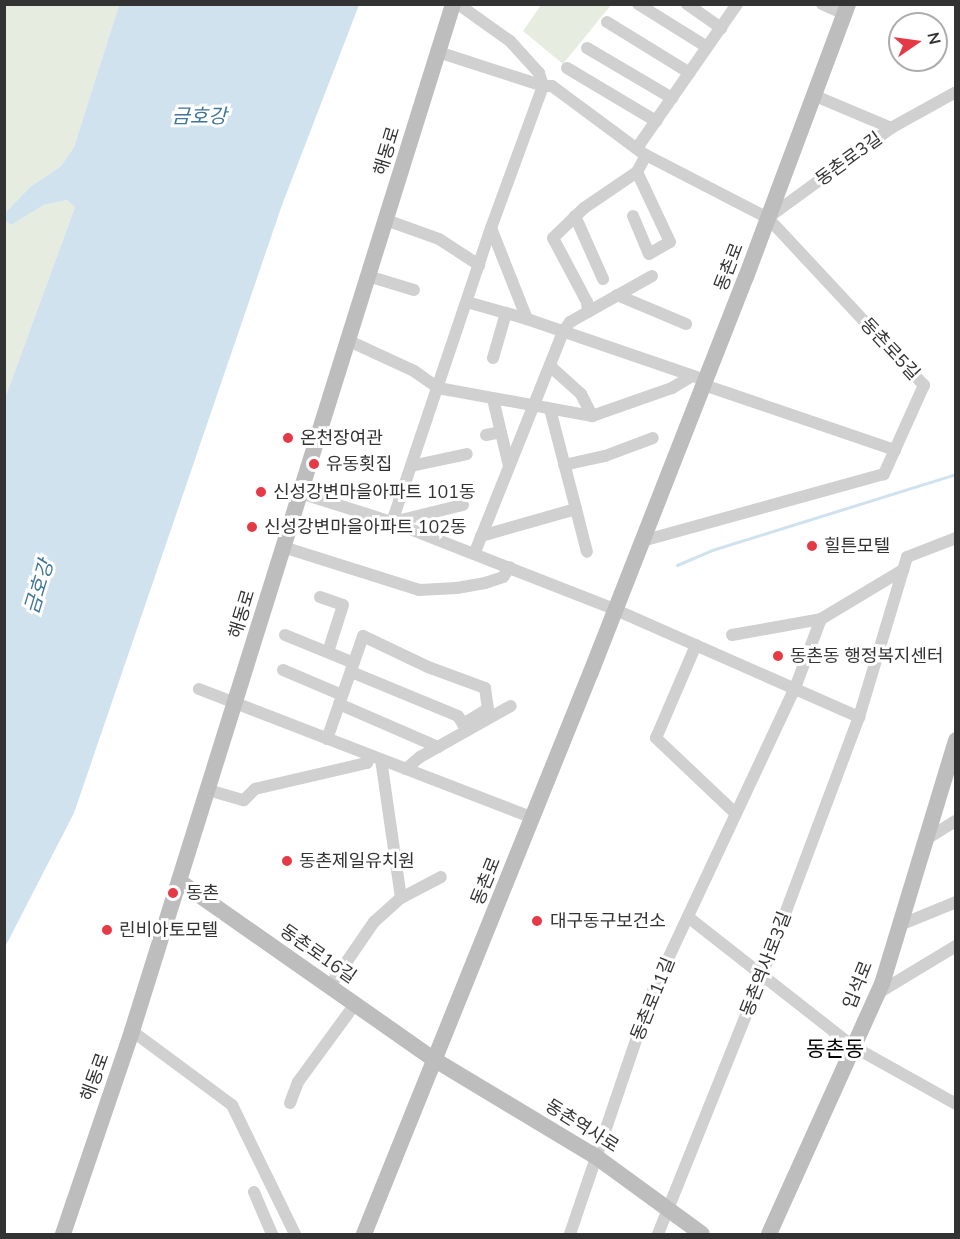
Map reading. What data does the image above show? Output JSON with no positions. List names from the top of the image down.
{
  "streets": {
    "street": [
      "해동로",
      "동촌로3길",
      "동촌로",
      "동촌로5길",
      "동촌로16길",
      "동촌역사로3길",
      "입석로",
      "동촌로11길",
      "동촌역사로"
    ]
  },
  "crossings": [
    ["해동로", "동촌로16길"],
    ["동촌로3길", "동촌로"],
    ["동촌로3길", "동촌로5길"],
    ["동촌로", "동촌로5길"],
    ["동촌로", "동촌로16길"],
    ["동촌로", "동촌역사로"],
    ["동촌로16길", "동촌역사로"],
    ["동촌역사로3길", "동촌역사로"],
    ["동촌로11길", "동촌역사로"]
  ],
  "districts": ["동촌동"],
  "water": ["금호강"],
  "places": [
    "온천장여관",
    "유동횟집",
    "신성강변마을아파트 101동",
    "신성강변마을아파트 102동",
    "힐튼모텔",
    "동촌동 행정복지센터",
    "동촌제일유치원",
    "동촌",
    "대구동구보건소",
    "린비아토모텔"
  ],
  "north": "right"
}
